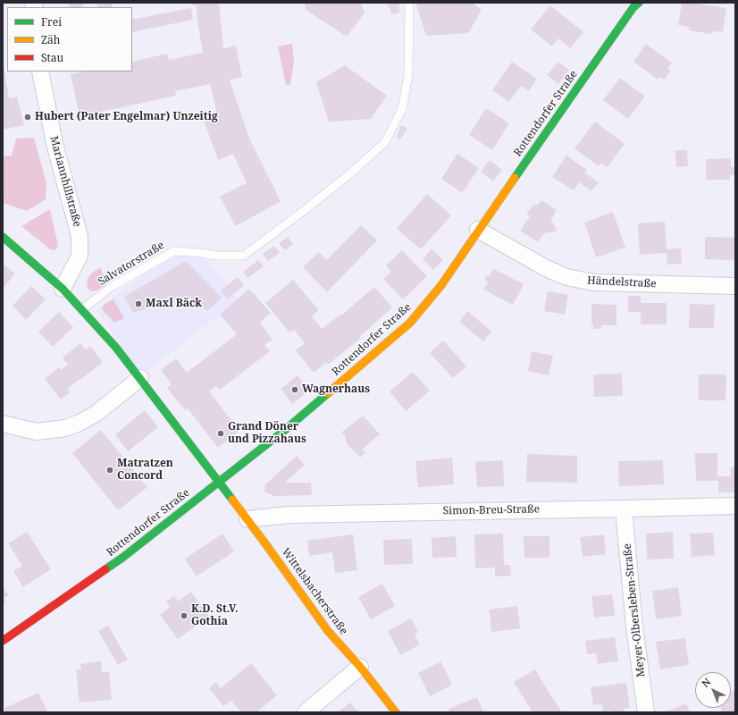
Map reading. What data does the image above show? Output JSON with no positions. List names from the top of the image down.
{
  "streets": {
    "street": [
      "Rottendorfer Straße",
      "Mariannhillstraße",
      "Händelstraße",
      "Simon-Breu-Straße",
      "Wittelsbacherstraße",
      "Meyer-Olbersleben-Straße"
    ],
    "lane": ["Salvatorstraße"]
  },
  "crossings": [
    ["Rottendorfer Straße", "Händelstraße"],
    ["Rottendorfer Straße", "Wittelsbacherstraße"],
    ["Simon-Breu-Straße", "Wittelsbacherstraße"],
    ["Simon-Breu-Straße", "Meyer-Olbersleben-Straße"]
  ],
  "places": [
    "Hubert (Pater Engelmar) Unzeitig",
    "Maxl Bäck",
    "Wagnerhaus",
    "Grand Döner und Pizzahaus",
    "Matratzen Concord",
    "K.D. St.V. Gothia"
  ],
  "legend": ["Frei", "Zäh", "Stau"],
  "north": "top left"
}
